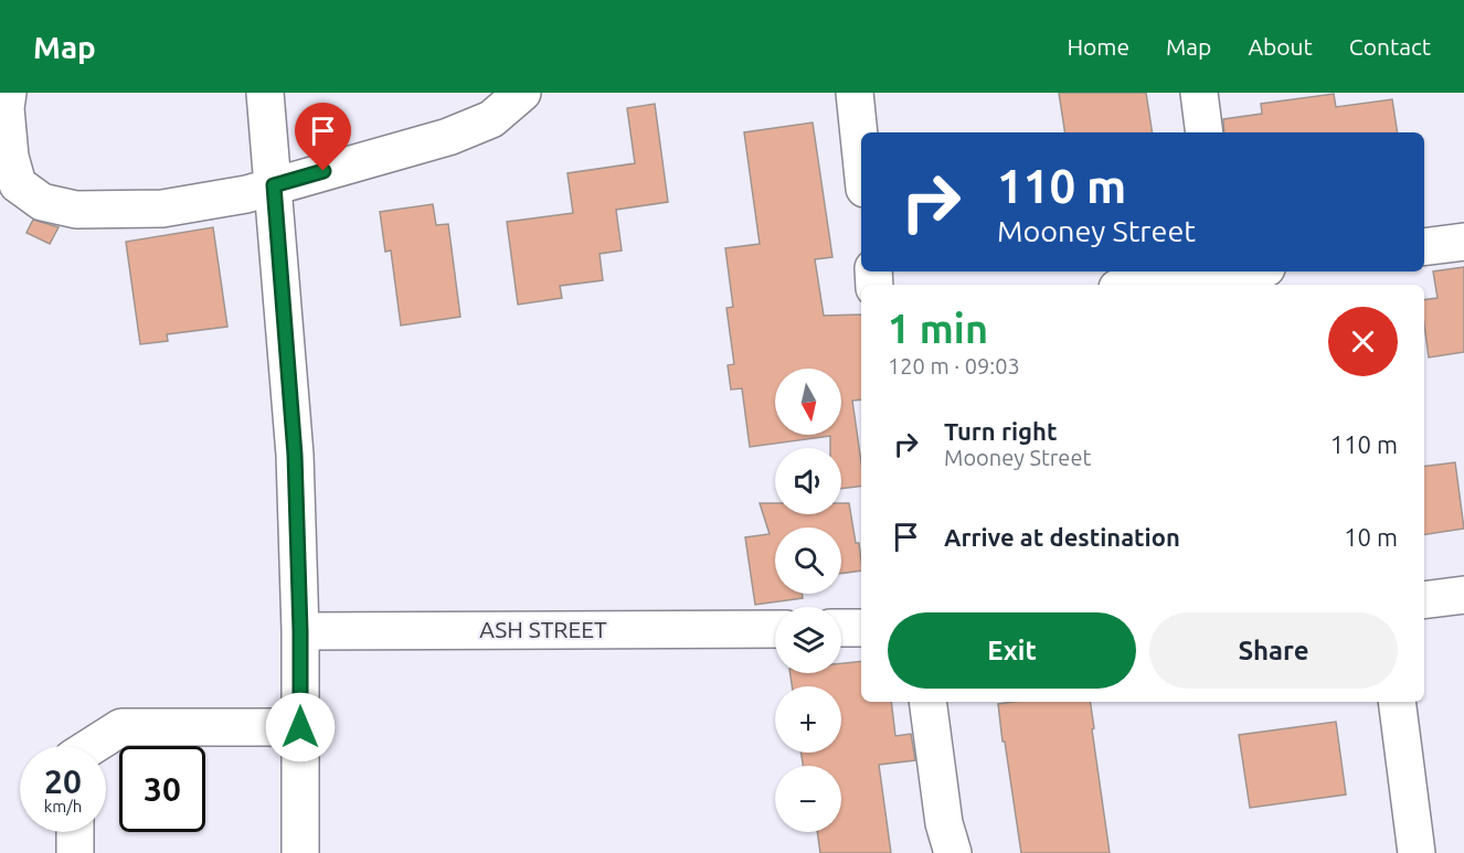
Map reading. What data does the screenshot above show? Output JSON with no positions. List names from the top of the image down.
{
  "streets": {
    "street": ["ASH STREET"]
  },
  "north": "bottom",
  "page": {
    "header": "Map",
    "nav": [
      "Home",
      "Map",
      "About",
      "Contact"
    ],
    "turn": ["110 m", "Mooney Street"],
    "heading": ["1 min", "120 m · 09:03"],
    "map_buttons": ["+", "−"],
    "list": [
      {
        "name": "Turn right",
        "note": "Mooney Street",
        "value": "110 m"
      },
      {
        "name": "Arrive at destination",
        "value": "10 m"
      }
    ],
    "buttons": ["Exit", "Share"],
    "speed": "20 km/h",
    "limit": "30"
  }
}
